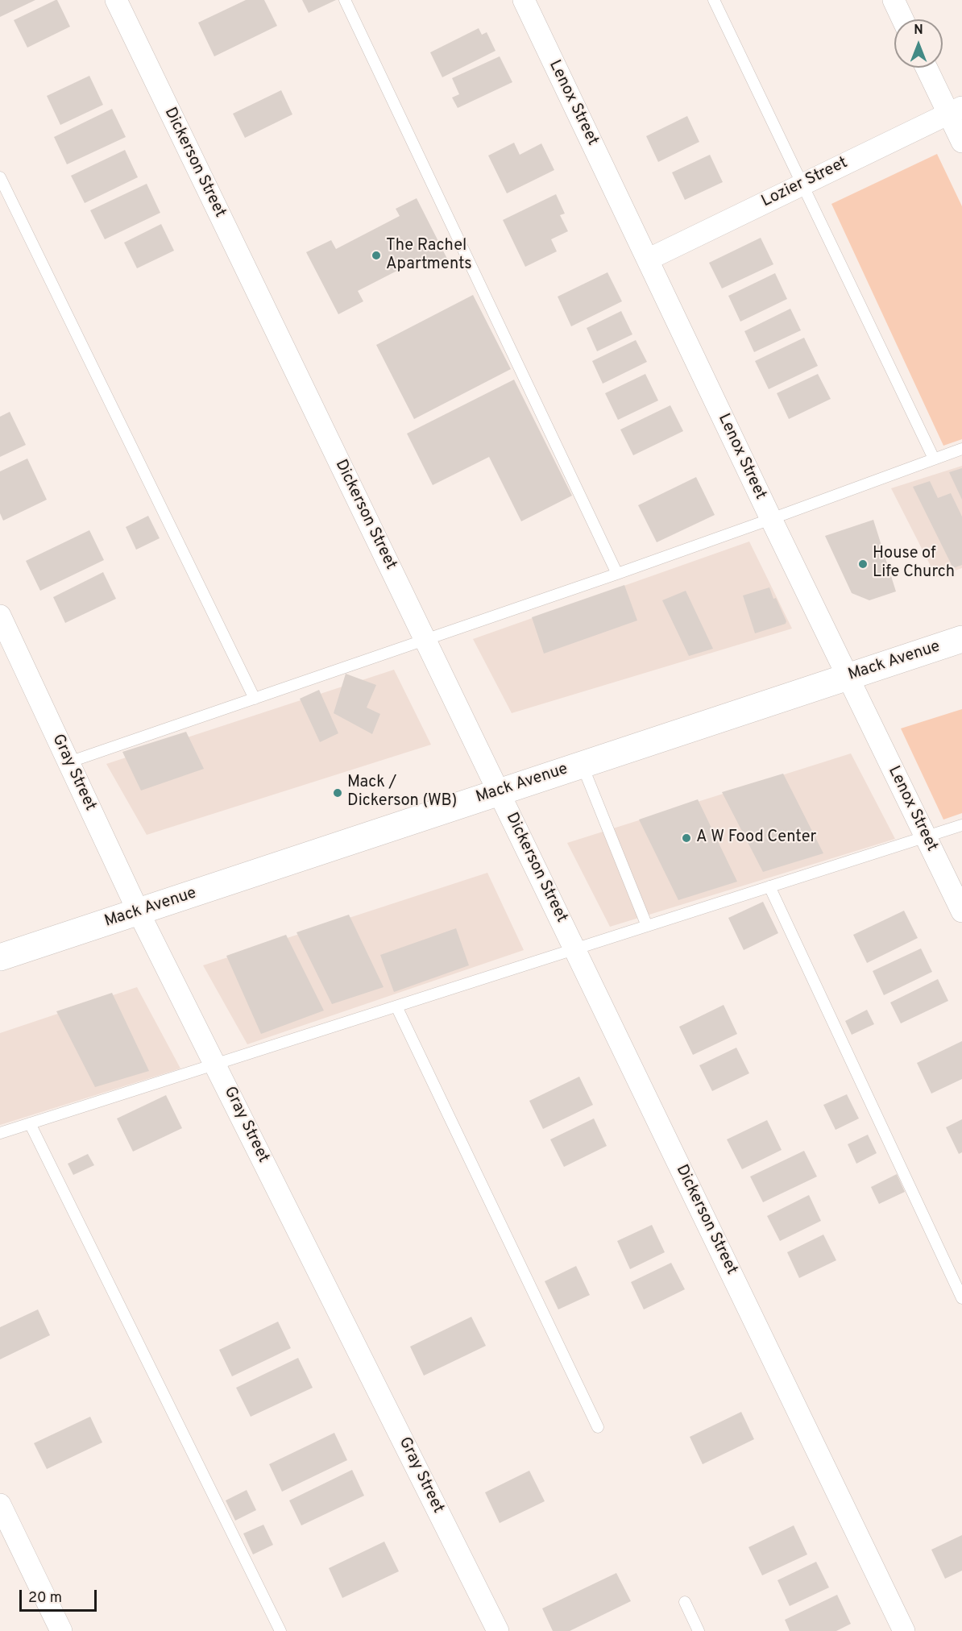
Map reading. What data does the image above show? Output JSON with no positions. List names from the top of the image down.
{
  "streets": {
    "main road": ["Mack Avenue"],
    "street": [
      "Lenox Street",
      "Dickerson Street",
      "Lozier Street",
      "Gray Street"
    ]
  },
  "crossings": [
    ["Lenox Street", "Lozier Street"],
    ["Lenox Street", "Mack Avenue"],
    ["Dickerson Street", "Mack Avenue"],
    ["Mack Avenue", "Gray Street"]
  ],
  "places": [
    "The Rachel Apartments",
    "House of Life Church",
    "Mack / Dickerson (WB)",
    "A W Food Center"
  ],
  "scale_bar": "20 m",
  "north": "top"
}
